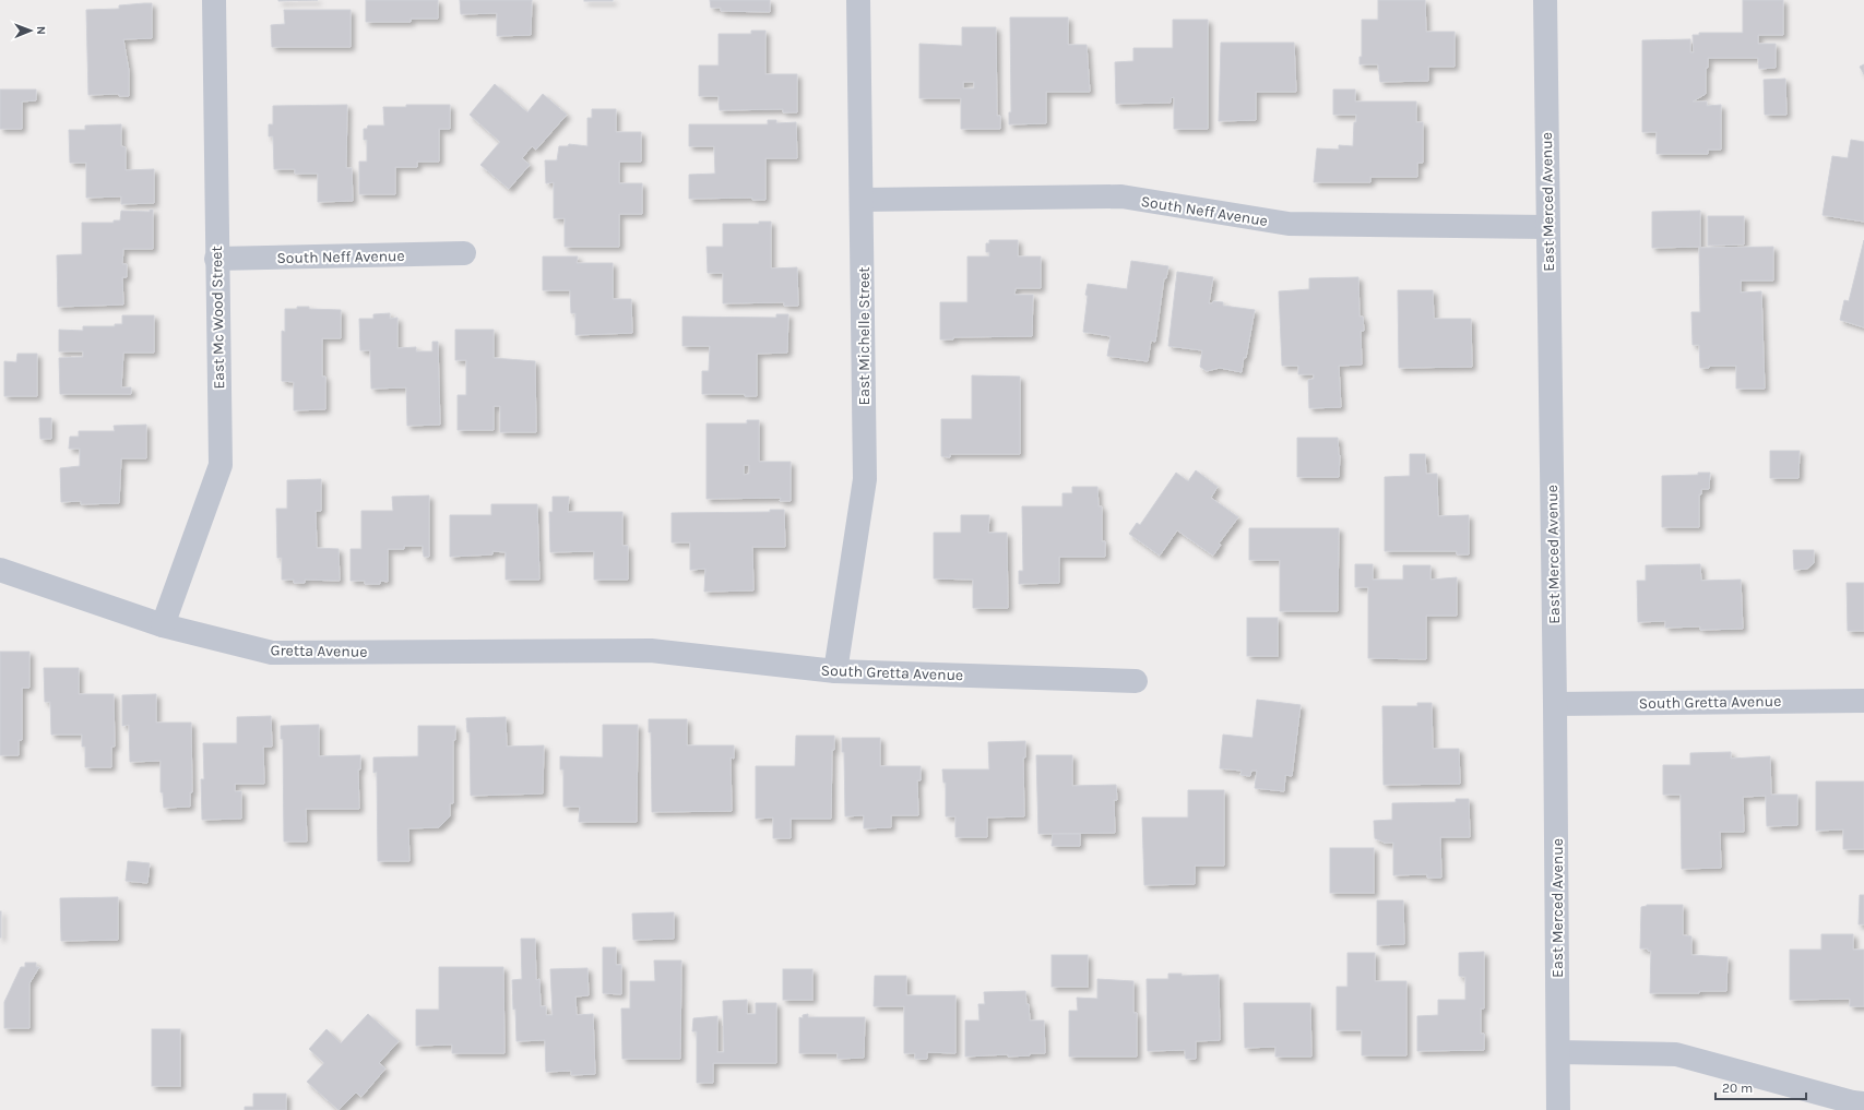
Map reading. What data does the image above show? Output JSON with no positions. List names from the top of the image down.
{
  "streets": {
    "street": [
      "East Merced Avenue",
      "South Neff Avenue",
      "East Mc Wood Street",
      "East Michelle Street",
      "Gretta Avenue",
      "South Gretta Avenue"
    ]
  },
  "crossings": [
    ["East Merced Avenue", "South Neff Avenue"],
    ["East Merced Avenue", "South Gretta Avenue"],
    ["South Neff Avenue", "East Mc Wood Street"],
    ["South Neff Avenue", "East Michelle Street"],
    ["East Mc Wood Street", "Gretta Avenue"],
    ["East Michelle Street", "South Gretta Avenue"],
    ["Gretta Avenue", "South Gretta Avenue"]
  ],
  "scale_bar": "20 m",
  "north": "right"
}
